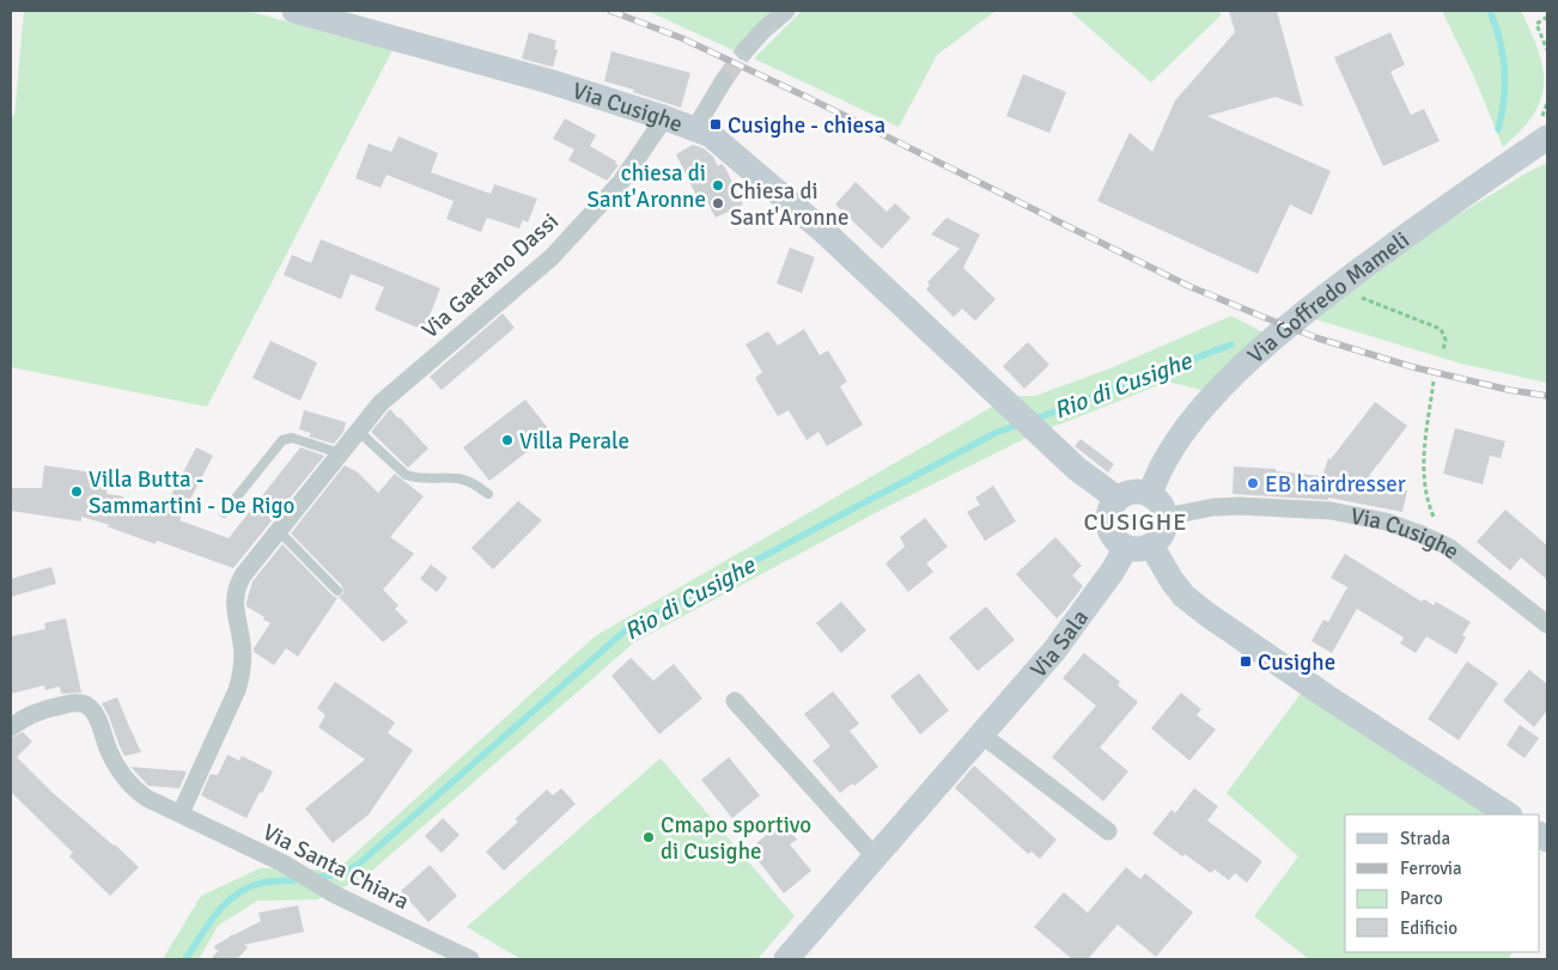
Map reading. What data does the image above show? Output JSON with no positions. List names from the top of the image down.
{
  "streets": {
    "street": [
      "Via Cusighe",
      "Via Gaetano Dassi",
      "Via Goffredo Mameli",
      "Via Sala",
      "Via Santa Chiara"
    ]
  },
  "crossings": [
    ["Via Cusighe", "Via Gaetano Dassi"],
    ["Via Cusighe", "Via Goffredo Mameli"],
    ["Via Cusighe", "Via Sala"],
    ["Via Gaetano Dassi", "Via Santa Chiara"],
    ["Via Goffredo Mameli", "Via Sala"]
  ],
  "districts": ["CUSIGHE"],
  "water": ["Rio di Cusighe"],
  "places": {
    "transit": ["Cusighe - chiesa", "Cusighe"],
    "other": [
      "chiesa di Sant'Aronne",
      "Chiesa di Sant'Aronne",
      "Villa Perale",
      "EB hairdresser",
      "Villa Butta - Sammartini - De Rigo",
      "Cmapo sportivo di Cusighe"
    ]
  },
  "legend": [
    "Strada",
    "Ferrovia",
    "Parco",
    "Edificio"
  ]
}
